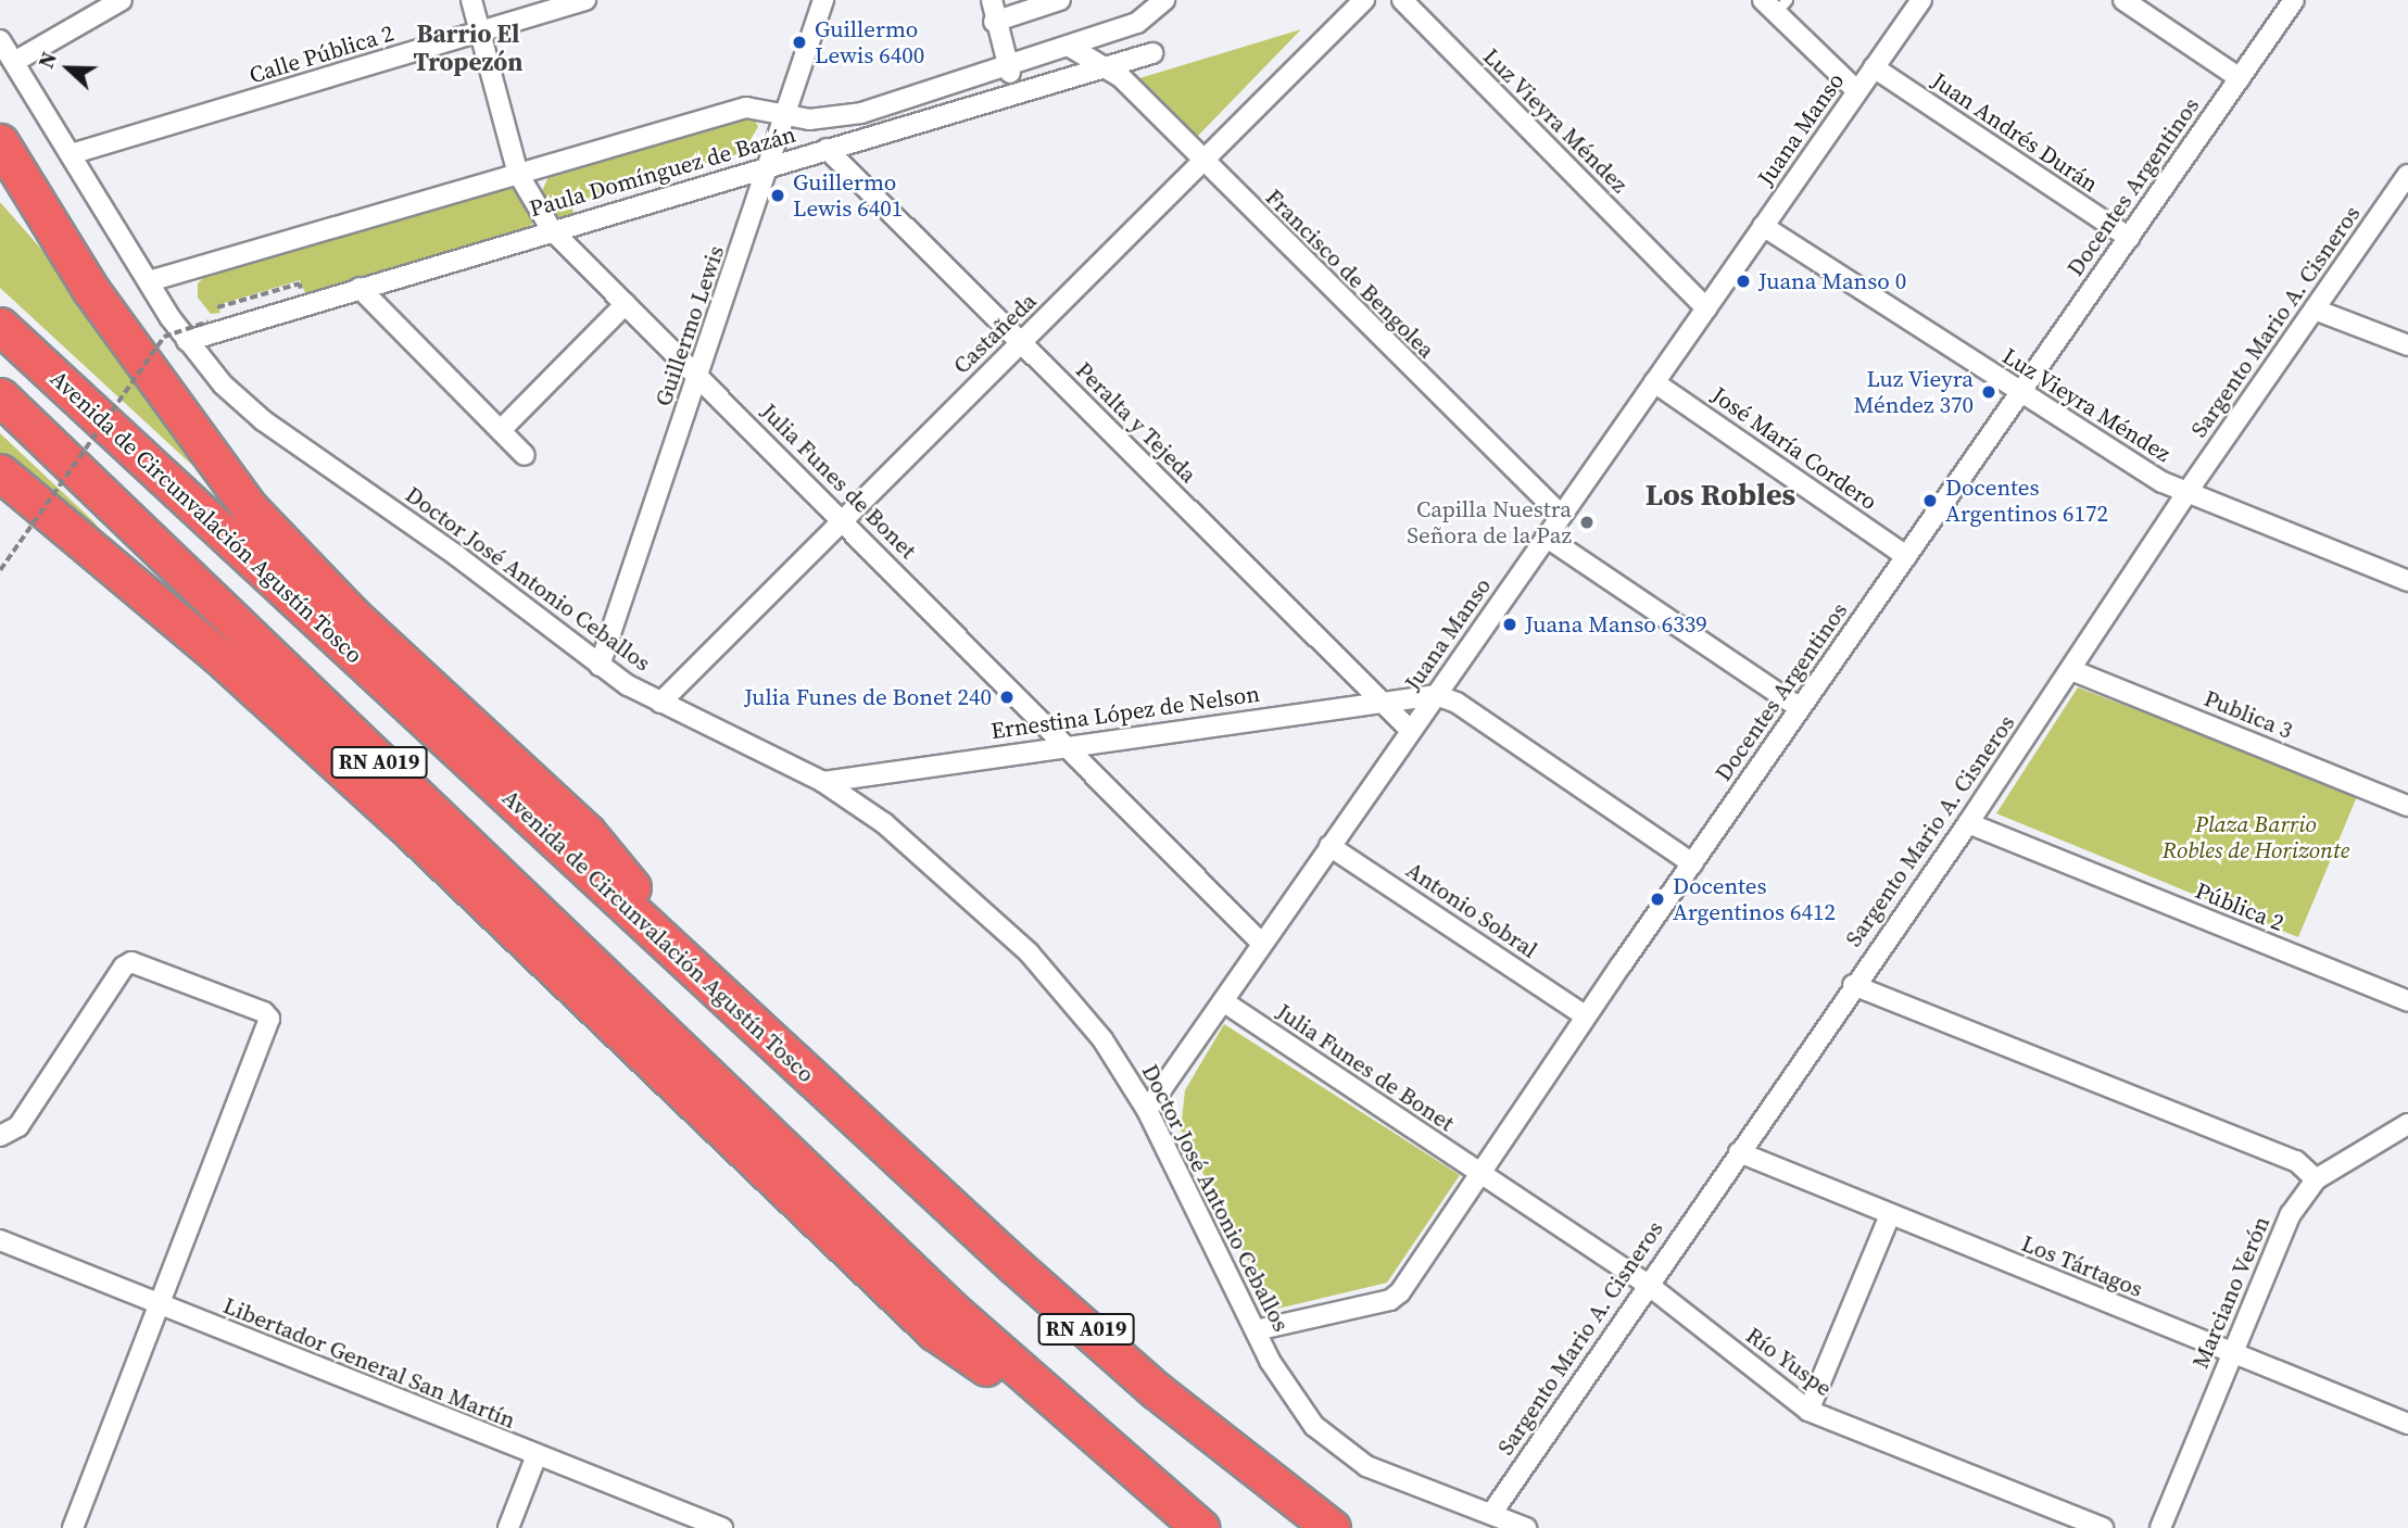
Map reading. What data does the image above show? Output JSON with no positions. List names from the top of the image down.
{
  "streets": {
    "highway": ["Avenida de Circunvalación Agustín Tosco", "RN A019"],
    "street": [
      "Calle Pública 2",
      "Luz Vieyra Méndez",
      "Juana Manso",
      "Juan Andrés Durán",
      "Paula Domínguez de Bazán",
      "Docentes Argentinos",
      "Francisco de Bengolea",
      "Sargento Mario A. Cisneros",
      "Guillermo Lewis",
      "Castañeda",
      "Peralta y Tejeda",
      "José María Cordero",
      "Julia Funes de Bonet",
      "Doctor José Antonio Ceballos",
      "Ernestina López de Nelson",
      "Publica 3",
      "Pública 2",
      "Antonio Sobral",
      "Los Tártagos",
      "Marciano Verón",
      "Río Yuspe",
      "Libertador General San Martín"
    ]
  },
  "crossings": [
    ["Calle Pública 2", "Julia Funes de Bonet"],
    ["Calle Pública 2", "Doctor José Antonio Ceballos"],
    ["Luz Vieyra Méndez", "Juana Manso"],
    ["Luz Vieyra Méndez", "Docentes Argentinos"],
    ["Luz Vieyra Méndez", "Sargento Mario A. Cisneros"],
    ["Juana Manso", "Juan Andrés Durán"],
    ["Juana Manso", "Francisco de Bengolea"],
    ["Juana Manso", "Peralta y Tejeda"],
    ["Juana Manso", "José María Cordero"],
    ["Juana Manso", "Julia Funes de Bonet"],
    ["Juana Manso", "Doctor José Antonio Ceballos"],
    ["Juana Manso", "Ernestina López de Nelson"],
    ["Juana Manso", "Antonio Sobral"],
    ["Juan Andrés Durán", "Docentes Argentinos"],
    ["Paula Domínguez de Bazán", "Francisco de Bengolea"],
    ["Paula Domínguez de Bazán", "Guillermo Lewis"],
    ["Paula Domínguez de Bazán", "Peralta y Tejeda"],
    ["Paula Domínguez de Bazán", "Julia Funes de Bonet"],
    ["Paula Domínguez de Bazán", "Doctor José Antonio Ceballos"],
    ["Docentes Argentinos", "José María Cordero"],
    ["Docentes Argentinos", "Julia Funes de Bonet"],
    ["Docentes Argentinos", "Doctor José Antonio Ceballos"],
    ["Docentes Argentinos", "Antonio Sobral"],
    ["Docentes Argentinos", "Río Yuspe"],
    ["Francisco de Bengolea", "Castañeda"],
    ["Sargento Mario A. Cisneros", "Doctor José Antonio Ceballos"],
    ["Sargento Mario A. Cisneros", "Publica 3"],
    ["Sargento Mario A. Cisneros", "Pública 2"],
    ["Sargento Mario A. Cisneros", "Los Tártagos"],
    ["Sargento Mario A. Cisneros", "Río Yuspe"],
    ["Guillermo Lewis", "Julia Funes de Bonet"],
    ["Guillermo Lewis", "Doctor José Antonio Ceballos"],
    ["Castañeda", "Peralta y Tejeda"],
    ["Castañeda", "Julia Funes de Bonet"],
    ["Castañeda", "Doctor José Antonio Ceballos"],
    ["Peralta y Tejeda", "Ernestina López de Nelson"],
    ["Julia Funes de Bonet", "Ernestina López de Nelson"],
    ["Julia Funes de Bonet", "Río Yuspe"],
    ["Doctor José Antonio Ceballos", "Ernestina López de Nelson"],
    ["Los Tártagos", "Marciano Verón"]
  ],
  "districts": ["Barrio El Tropezón", "Los Robles"],
  "parks": ["Plaza Barrio Robles de Horizonte"],
  "places": [
    "Guillermo Lewis 6400",
    "Guillermo Lewis 6401",
    "Juana Manso 0",
    "Luz Vieyra Méndez 370",
    "Docentes Argentinos 6172",
    "Capilla Nuestra Señora de la Paz",
    "Juana Manso 6339",
    "Julia Funes de Bonet 240",
    "Docentes Argentinos 6412"
  ],
  "north": "left"
}
